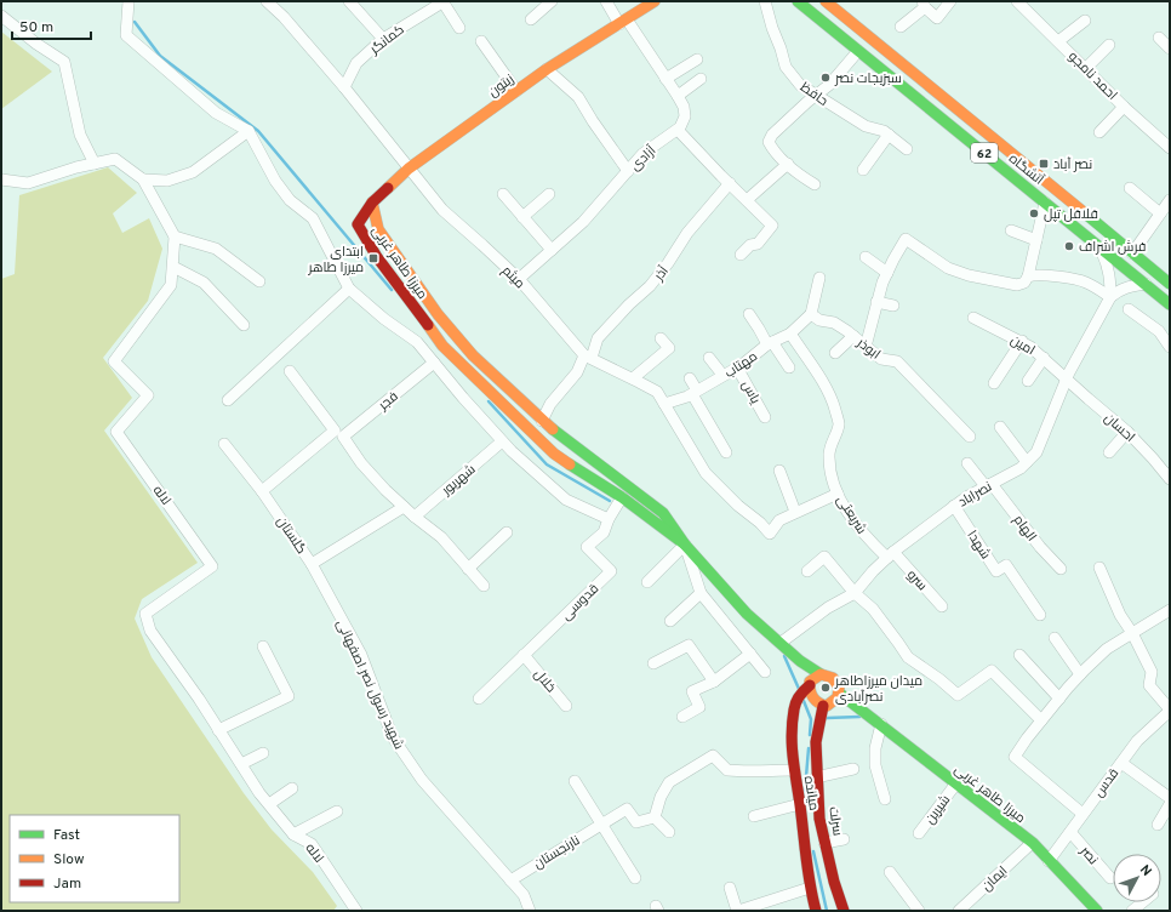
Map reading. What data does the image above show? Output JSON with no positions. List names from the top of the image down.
{
  "streets": {
    "main road": [
      "زیتون",
      "62",
      "آتشگاه",
      "میرزا طاهر غربی",
      "میانده",
      "سرلت"
    ],
    "street": [
      "کمانگر",
      "احمد نامجو",
      "حافظ",
      "آزادی",
      "آذر",
      "میثم",
      "امین",
      "ابوذر",
      "مهتاب",
      "یاس",
      "فجر",
      "احسان",
      "شهریور",
      "نصراباد",
      "لاله",
      "شریعتی",
      "الهام",
      "گلستان",
      "شهدا",
      "سرو",
      "قدوسی",
      "خلال",
      "شهید رسول نصر اصفهانی",
      "قدس",
      "شیرین",
      "نارنجستان",
      "نصر",
      "ایمان"
    ]
  },
  "crossings": [
    ["کمانگر", "میثم"],
    ["زیتون", "میرزا طاهر غربی"],
    ["زیتون", "میثم"],
    ["آزادی", "میثم"],
    ["میرزا طاهر غربی", "آذر"],
    ["میرزا طاهر غربی", "نصراباد"],
    ["میرزا طاهر غربی", "قدوسی"],
    ["میرزا طاهر غربی", "قدس"],
    ["میرزا طاهر غربی", "میانده"],
    ["میرزا طاهر غربی", "شیرین"],
    ["میرزا طاهر غربی", "سرلت"],
    ["آذر", "میثم"],
    ["میثم", "مهتاب"],
    ["امین", "احسان"],
    ["امین", "نصراباد"],
    ["ابوذر", "مهتاب"],
    ["مهتاب", "یاس"],
    ["مهتاب", "شریعتی"],
    ["فجر", "گلستان"],
    ["احسان", "نصراباد"],
    ["نصراباد", "شریعتی"],
    ["نصراباد", "الهام"],
    ["نصراباد", "شهدا"],
    ["نصراباد", "سرو"],
    ["شریعتی", "سرو"],
    ["گلستان", "شهید رسول نصر اصفهانی"],
    ["قدوسی", "خلال"],
    ["شهید رسول نصر اصفهانی", "نارنجستان"],
    ["قدس", "نصر"],
    ["میانده", "سرلت"]
  ],
  "places": {
    "other": [
      "سبزیجات نصر",
      "فلافل تپل",
      "فرش اشراف",
      "میدان میرزاطاهر نصرآبادی"
    ],
    "transit": ["نصر آباد", "ابتدای میرزا طاهر"]
  },
  "legend": ["Fast", "Slow", "Jam"],
  "scale_bar": "50 m",
  "north": "top right"
}
